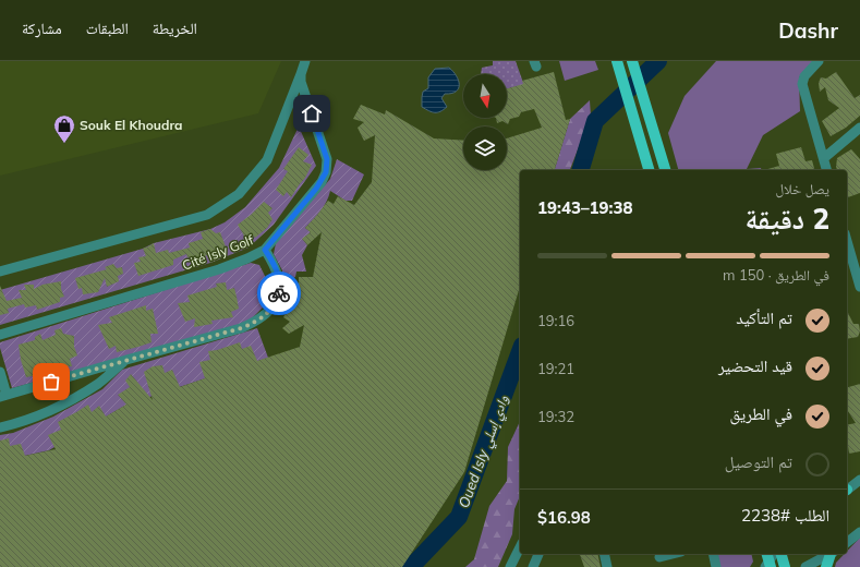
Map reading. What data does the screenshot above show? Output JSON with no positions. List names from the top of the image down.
{
  "streets": {
    "street": ["Cité Isly Golf"]
  },
  "water": ["Oued Isly وادي إسلي"],
  "places": {
    "shop": ["Souk El Khoudra"]
  },
  "north": "bottom",
  "page": {
    "header": "Dashr",
    "nav": ["الخريطة", "الطبقات", "مشاركة"],
    "heading": ["2 دقيقة", "يصل خلال", "19:38–19:43"],
    "panel": ["الطلب #2238", "$16.98"],
    "bar": "في الطريق · 150 m",
    "list": [
      ["تم التأكيد", "19:16"],
      ["قيد التحضير", "19:21"],
      ["في الطريق", "19:32"],
      "تم التوصيل"
    ]
  }
}
